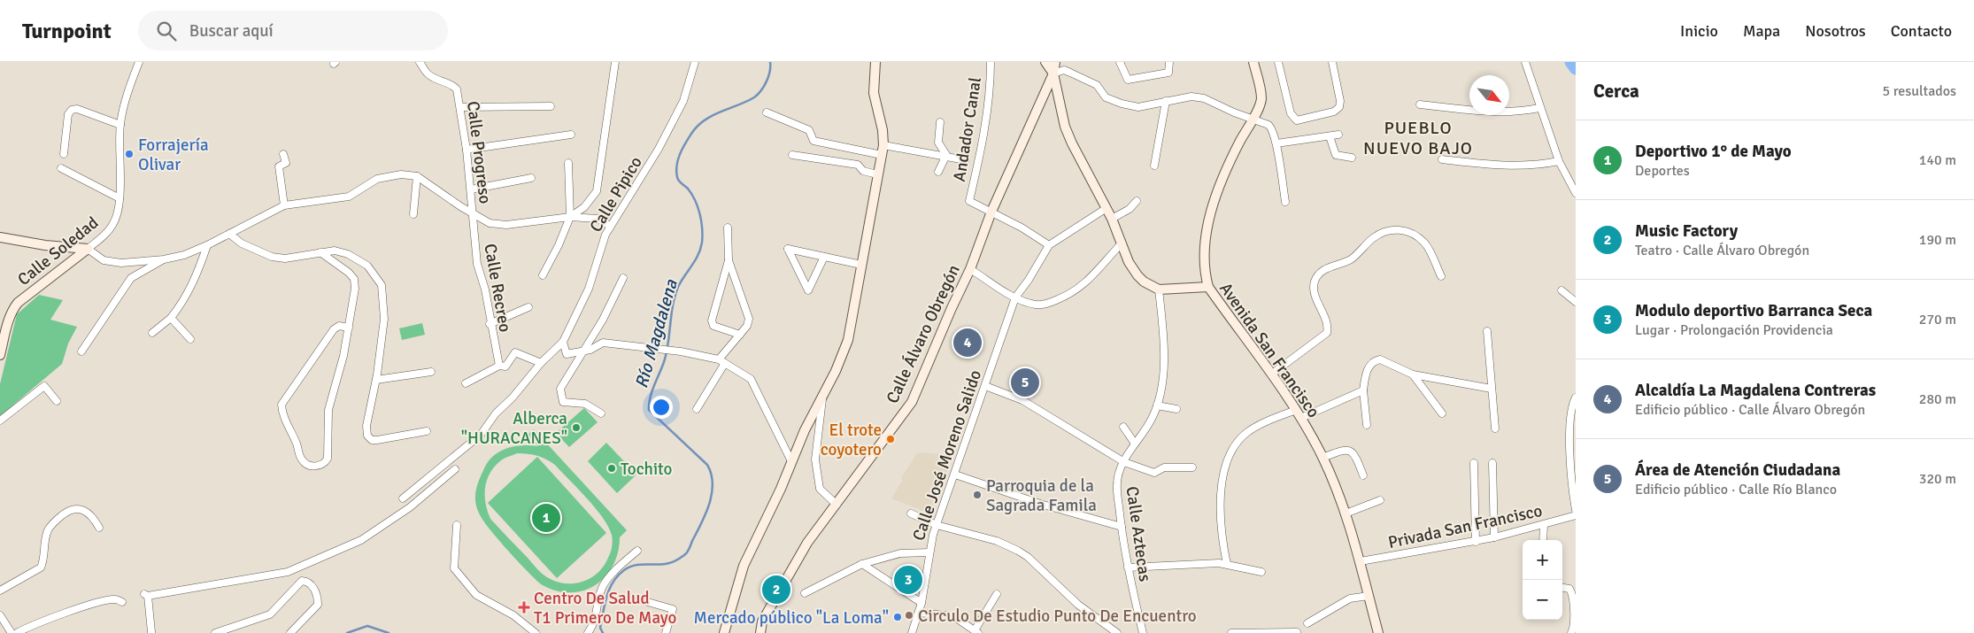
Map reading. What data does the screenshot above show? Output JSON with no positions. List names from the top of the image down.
{
  "streets": {
    "street": [
      "Andador Canal",
      "Calle Progreso",
      "Calle Pipico",
      "Calle Soledad",
      "Calle Recreo",
      "Calle Álvaro Obregón",
      "Avenida San Francisco",
      "Calle José Moreno Salido",
      "Privada San Francisco",
      "Calle Aztecas"
    ]
  },
  "crossings": [
    ["Andador Canal", "Calle Álvaro Obregón"],
    ["Calle Progreso", "Calle Recreo"],
    ["Avenida San Francisco", "Privada San Francisco"],
    ["Avenida San Francisco", "Calle Aztecas"]
  ],
  "districts": ["PUEBLO NUEVO BAJO"],
  "water": ["Río Magdalena"],
  "places": {
    "other": [
      "Forrajería Olivar",
      "Alberca \"HURACANES\"",
      "El trote coyotero",
      "Tochito",
      "Parroquia de la Sagrada Famila",
      "Circulo De Estudio Punto De Encuentro",
      "Mercado público \"La Loma\""
    ],
    "health": ["Centro De Salud T1 Primero De Mayo"]
  },
  "north": "bottom right",
  "page": {
    "header": "Turnpoint",
    "search": "Buscar aquí",
    "nav": [
      "Inicio",
      "Mapa",
      "Nosotros",
      "Contacto"
    ],
    "heading": ["Cerca", "5 resultados"],
    "list": [
      {
        "mark": "1",
        "name": "Deportivo 1° de Mayo",
        "note": "Deportes",
        "value": "140 m"
      },
      {
        "mark": "2",
        "name": "Music Factory",
        "note": "Teatro · Calle Álvaro Obregón",
        "value": "190 m"
      },
      {
        "mark": "3",
        "name": "Modulo deportivo Barranca Seca",
        "note": "Lugar · Prolongación Providencia",
        "value": "270 m"
      },
      {
        "mark": "4",
        "name": "Alcaldía La Magdalena Contreras",
        "note": "Edificio público · Calle Álvaro Obregón",
        "value": "280 m"
      },
      {
        "mark": "5",
        "name": "Área de Atención Ciudadana",
        "note": "Edificio público · Calle Río Blanco",
        "value": "320 m"
      }
    ],
    "pins": [
      "4",
      "5",
      "1",
      "3",
      "2"
    ],
    "map_buttons": ["+", "−"]
  }
}
